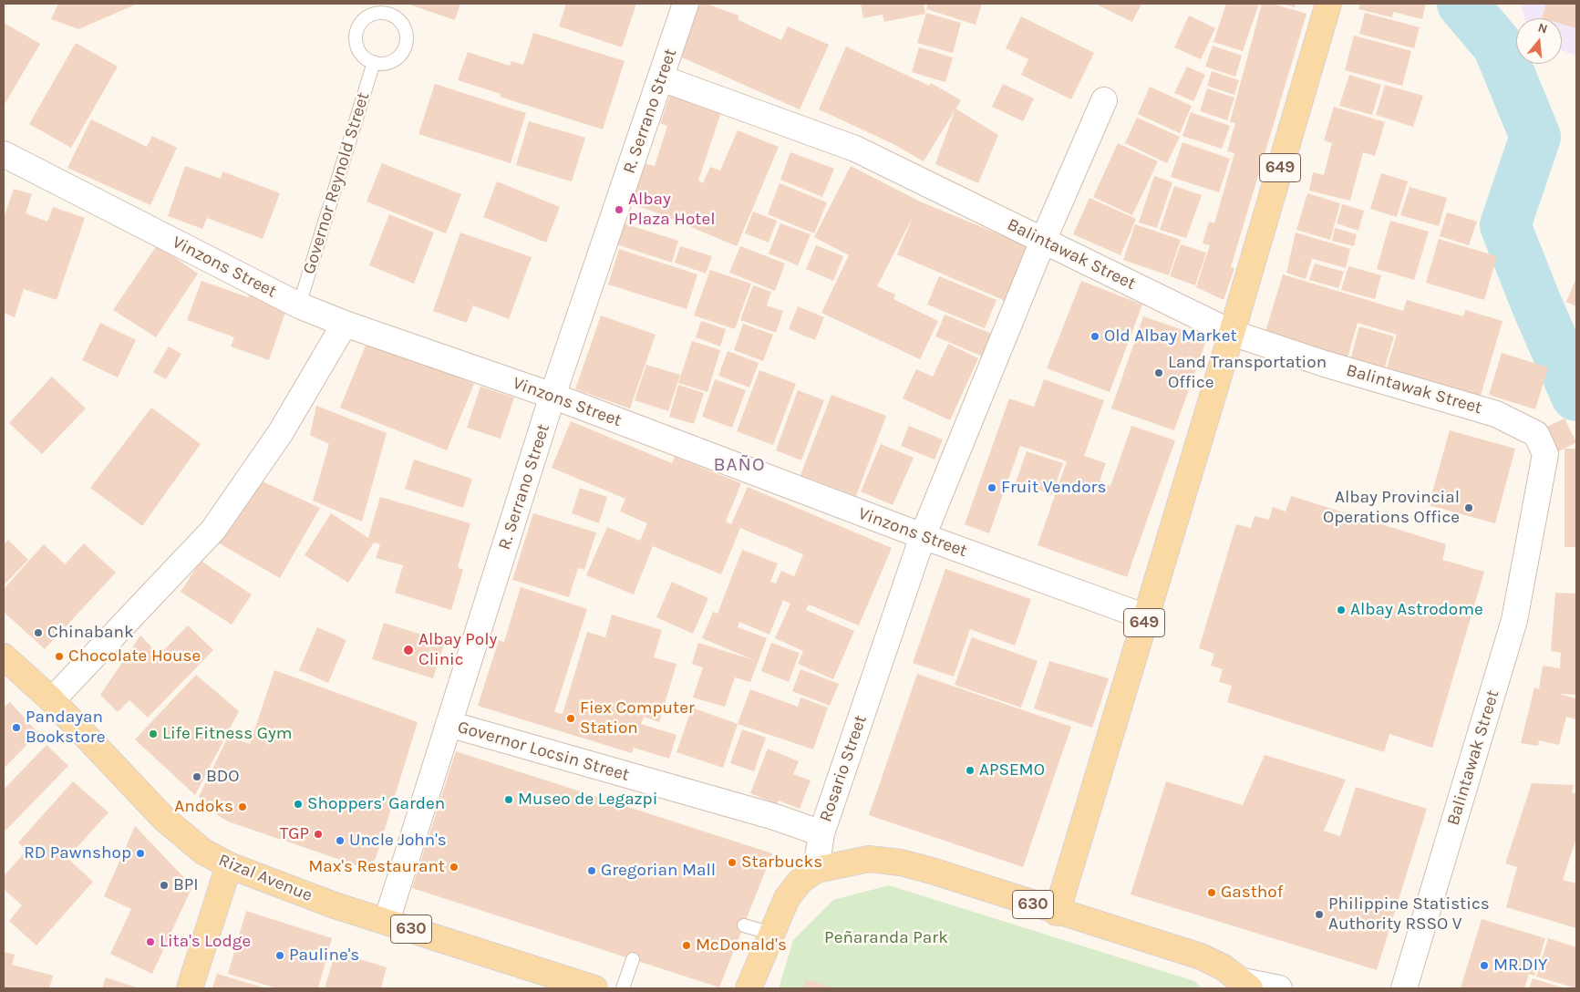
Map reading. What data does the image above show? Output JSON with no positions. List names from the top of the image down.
{
  "streets": {
    "main road": ["649", "Rizal Avenue", "630"],
    "street": [
      "R. Serrano Street",
      "Balintawak Street",
      "Vinzons Street",
      "Governor Locsin Street",
      "Rosario Street"
    ],
    "lane": ["Governor Reynold Street"]
  },
  "crossings": [
    ["R. Serrano Street", "Balintawak Street"],
    ["R. Serrano Street", "Vinzons Street"],
    ["R. Serrano Street", "Governor Locsin Street"],
    ["R. Serrano Street", "Rizal Avenue"],
    ["649", "Balintawak Street"],
    ["649", "Vinzons Street"],
    ["649", "630"],
    ["Governor Reynold Street", "Vinzons Street"],
    ["Balintawak Street", "Rosario Street"],
    ["Vinzons Street", "Rosario Street"],
    ["Governor Locsin Street", "Rosario Street"],
    ["Rosario Street", "630"]
  ],
  "districts": ["BAÑO"],
  "parks": ["Peñaranda Park"],
  "places": [
    "Albay Plaza Hotel",
    "Old Albay Market",
    "Land Transportation Office",
    "Fruit Vendors",
    "Albay Provincial Operations Office",
    "Albay Astrodome",
    "Chinabank",
    "Albay Poly Clinic",
    "Chocolate House",
    "Fiex Computer Station",
    "Pandayan Bookstore",
    "Life Fitness Gym",
    "APSEMO",
    "BDO",
    "Museo de Legazpi",
    "Shoppers' Garden",
    "Andoks",
    "TGP",
    "Uncle John's",
    "RD Pawnshop",
    "Starbucks",
    "Max's Restaurant",
    "Gregorian Mall",
    "BPI",
    "Gasthof",
    "Philippine Statistics Authority RSSO V",
    "Lita's Lodge",
    "McDonald's",
    "Pauline's",
    "MR.DIY"
  ],
  "north": "top"
}
